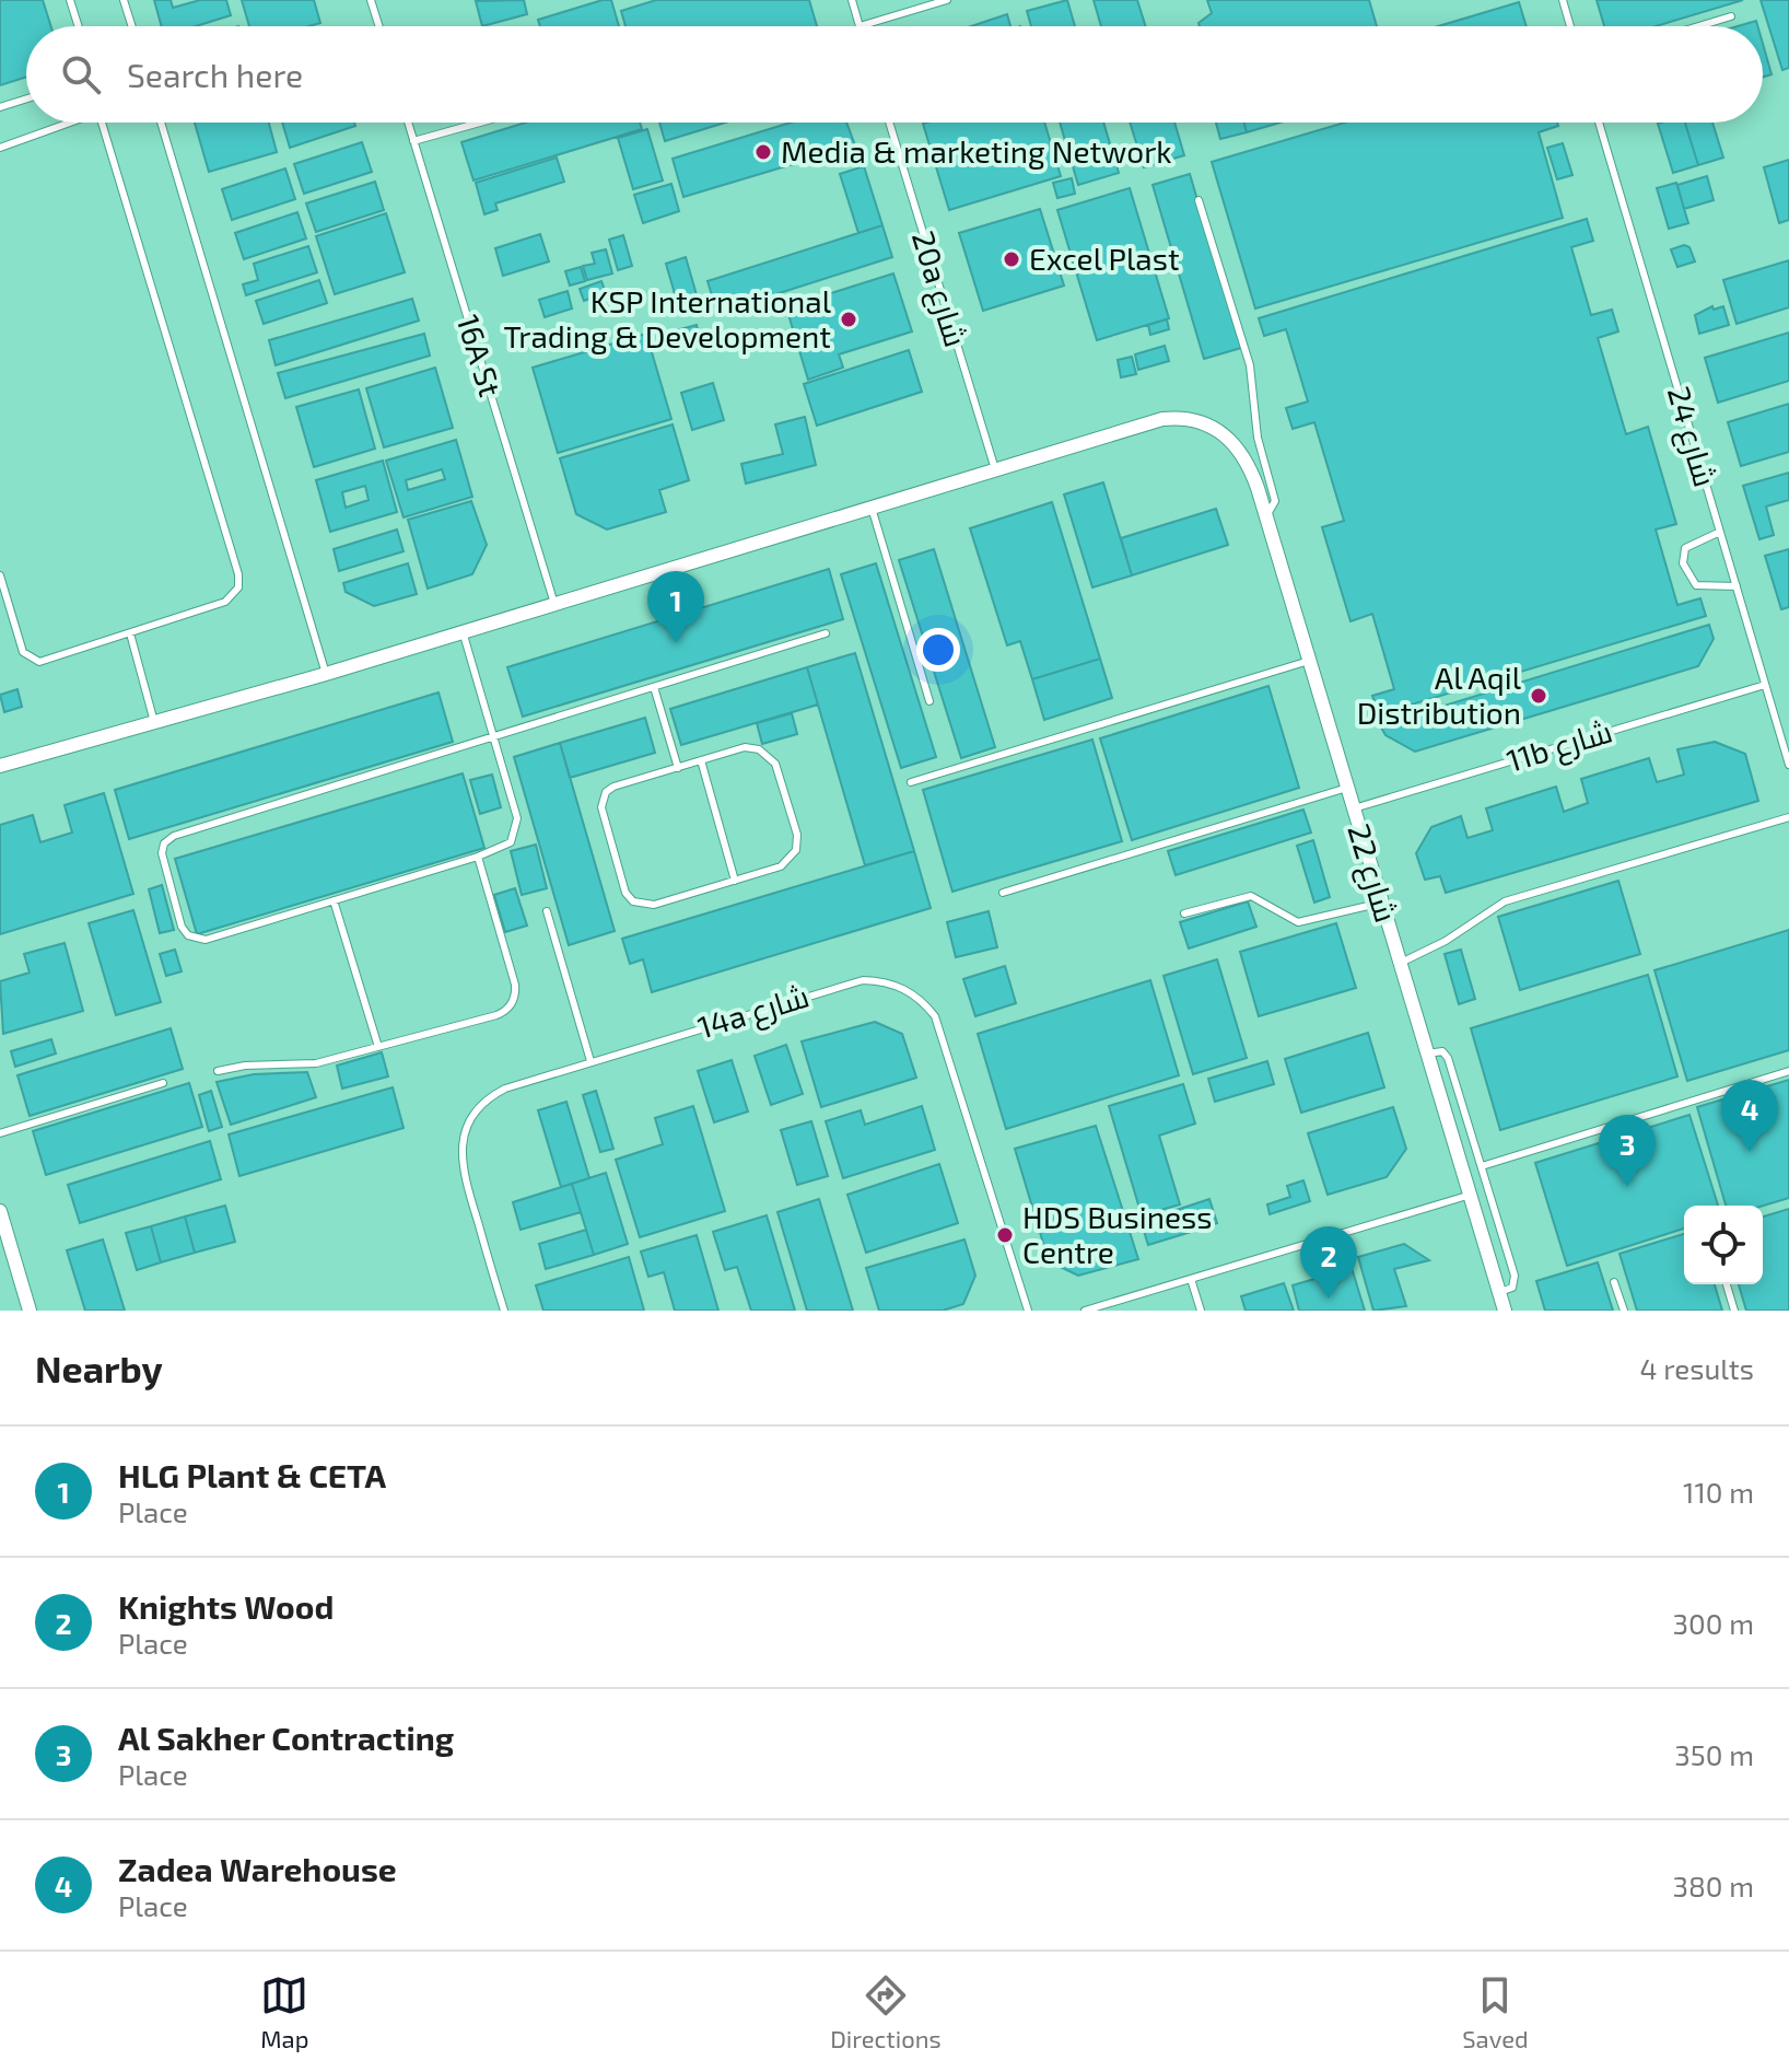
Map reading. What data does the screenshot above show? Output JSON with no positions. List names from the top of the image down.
{
  "streets": {
    "street": ["شارع 22"],
    "lane": [
      "20a شارع",
      "16A St",
      "شارع 24",
      "11b شارع",
      "14a شارع"
    ]
  },
  "crossings": [
    ["20a شارع", "شارع 22"],
    ["شارع 24", "11b شارع"],
    ["11b شارع", "شارع 22"]
  ],
  "places": [
    "Media & marketing Network",
    "Excel Plast",
    "KSP International Trading & Development",
    "Al Aqil Distribution",
    "HDS Business Centre"
  ],
  "page": {
    "search": "Search here",
    "pins": [
      "1",
      "4",
      "3",
      "2"
    ],
    "heading": ["Nearby", "4 results"],
    "list": [
      {
        "mark": "1",
        "name": "HLG Plant & CETA",
        "note": "Place",
        "value": "110 m"
      },
      {
        "mark": "2",
        "name": "Knights Wood",
        "note": "Place",
        "value": "300 m"
      },
      {
        "mark": "3",
        "name": "Al Sakher Contracting",
        "note": "Place",
        "value": "350 m"
      },
      {
        "mark": "4",
        "name": "Zadea Warehouse",
        "note": "Place",
        "value": "380 m"
      }
    ],
    "nav": ["Map", "Directions", "Saved"]
  }
}
